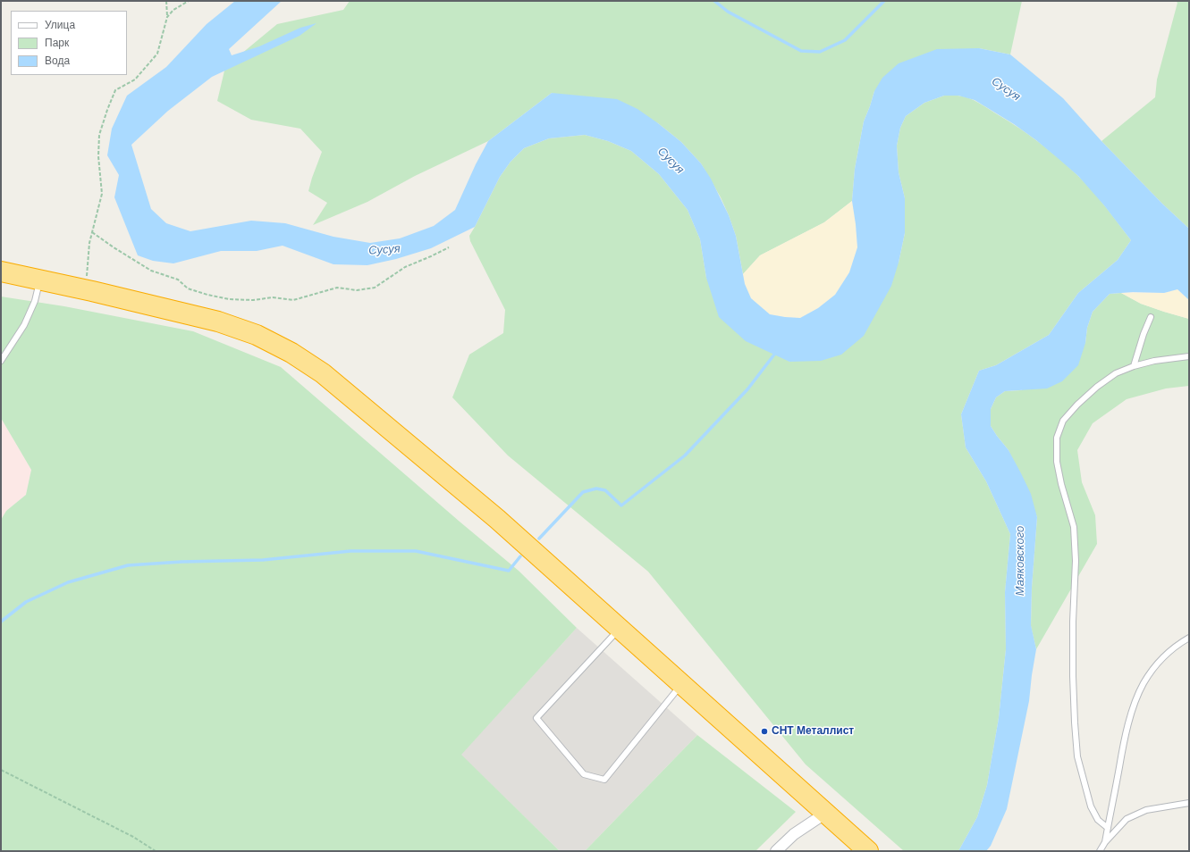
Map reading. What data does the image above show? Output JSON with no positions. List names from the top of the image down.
{
  "water": ["Сусуя", "Маяковского"],
  "places": ["СНТ Металлист"],
  "legend": ["Улица", "Парк", "Вода"]
}
